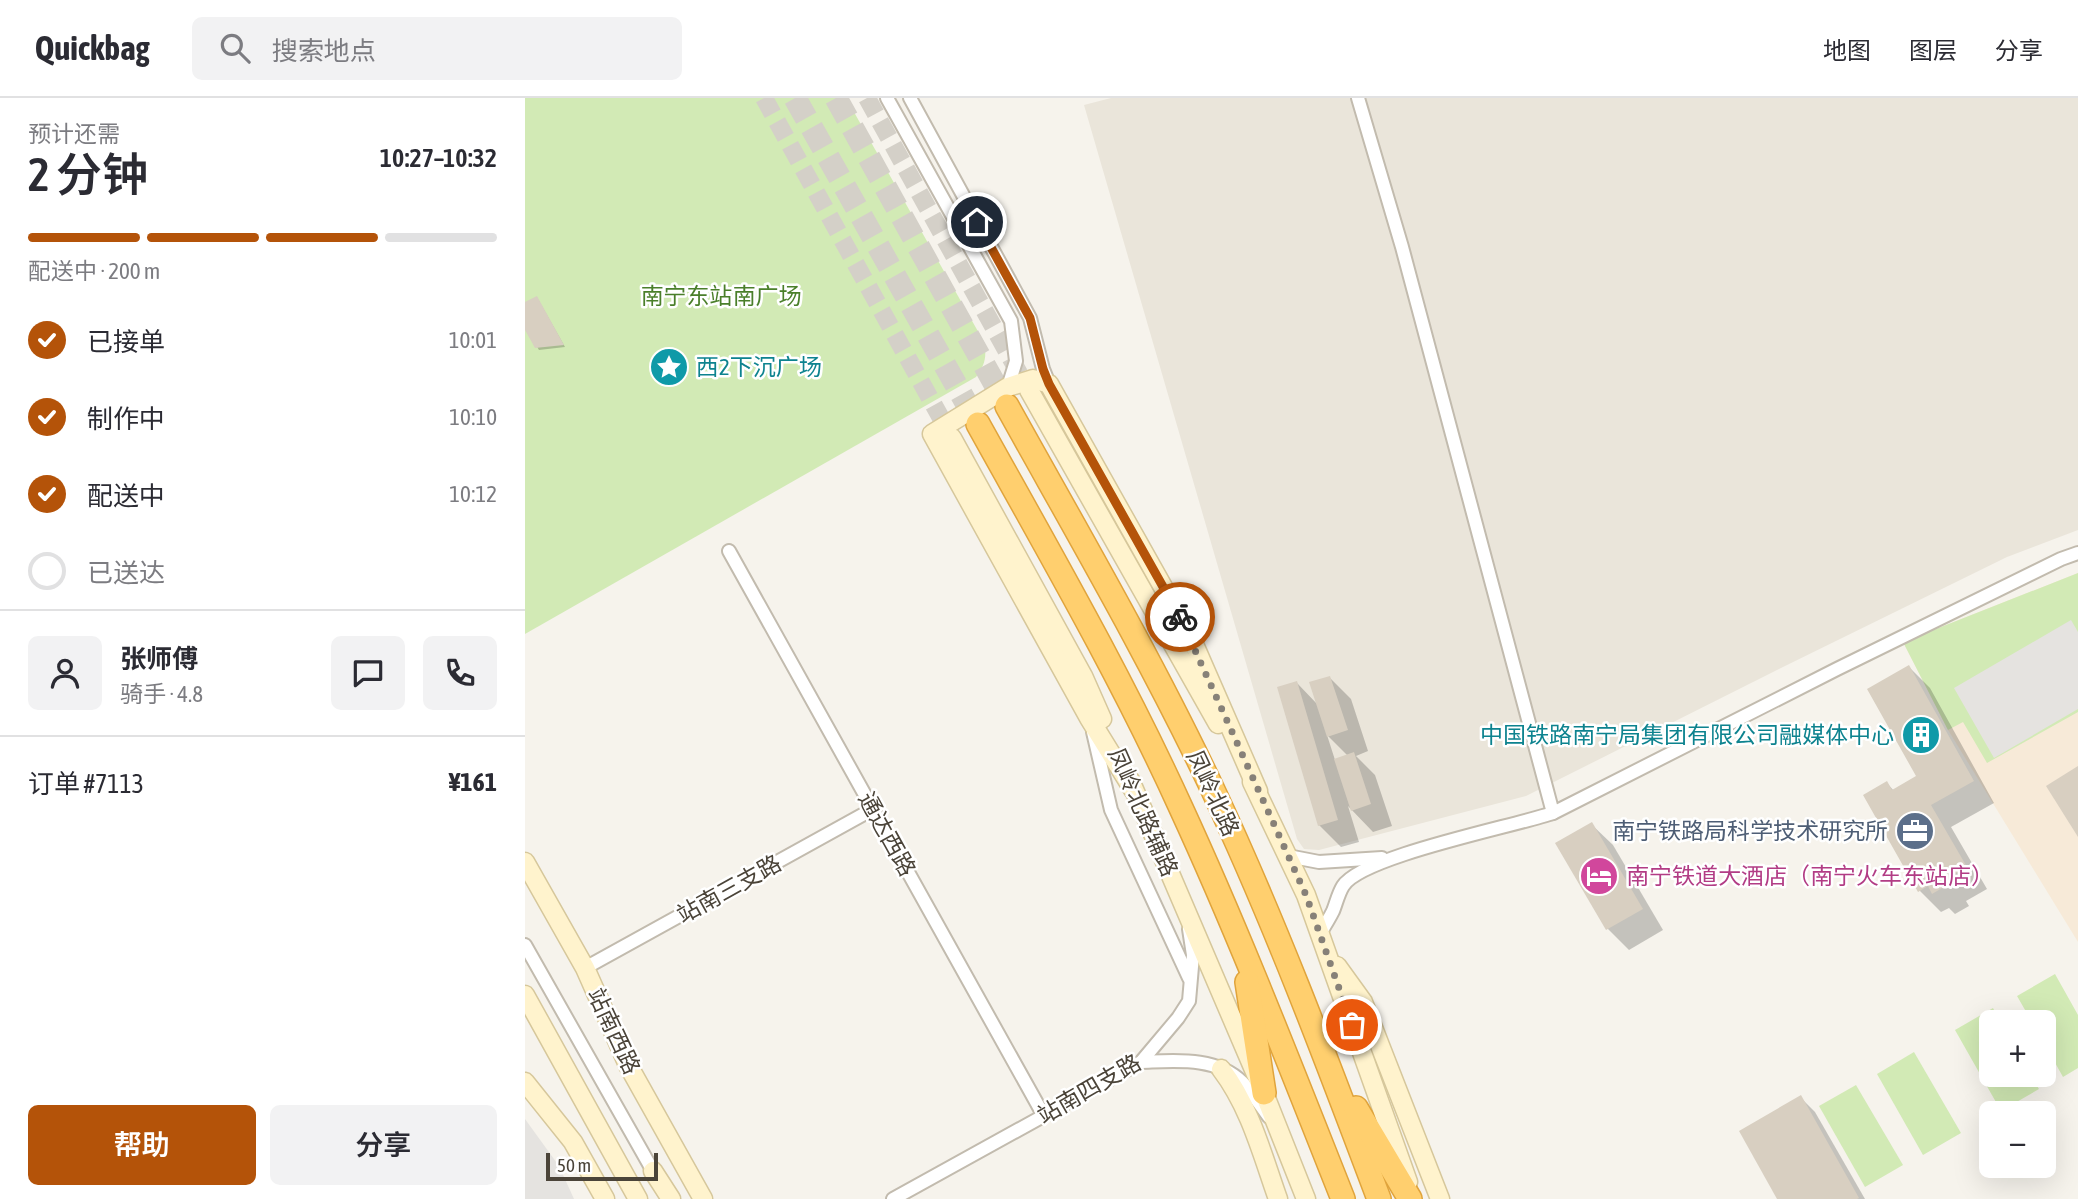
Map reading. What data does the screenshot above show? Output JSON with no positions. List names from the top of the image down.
{
  "streets": {
    "highway": ["凤岭北路"],
    "main road": ["凤岭北路辅路", "站南西路"],
    "street": ["通达西路", "站南三支路", "站南四支路"]
  },
  "crossings": [
    ["凤岭北路辅路", "站南四支路"],
    ["通达西路", "站南三支路"],
    ["通达西路", "站南四支路"],
    ["站南三支路", "站南西路"]
  ],
  "parks": ["南宁东站南广场"],
  "places": {
    "place": ["西2下沉广场"],
    "building": ["中国铁路南宁局集团有限公司融媒体中心"],
    "office": ["南宁铁路局科学技术研究所"],
    "hotel": ["南宁铁道大酒店（南宁火车东站店）"]
  },
  "scale_bar": "50 m",
  "page": {
    "header": "Quickbag",
    "search": "搜索地点",
    "nav": ["地图", "图层", "分享"],
    "heading": ["2 分钟", "预计还需", "10:27–10:32"],
    "panel": [
      "张师傅",
      "骑手 · 4.8",
      "订单 #7113",
      "¥161"
    ],
    "bar": "配送中 · 200 m",
    "list": [
      ["已接单", "10:01"],
      ["制作中", "10:10"],
      ["配送中", "10:12"],
      "已送达"
    ],
    "map_buttons": ["+", "−"],
    "buttons": ["帮助", "分享"],
    "scale": "50 m"
  }
}
